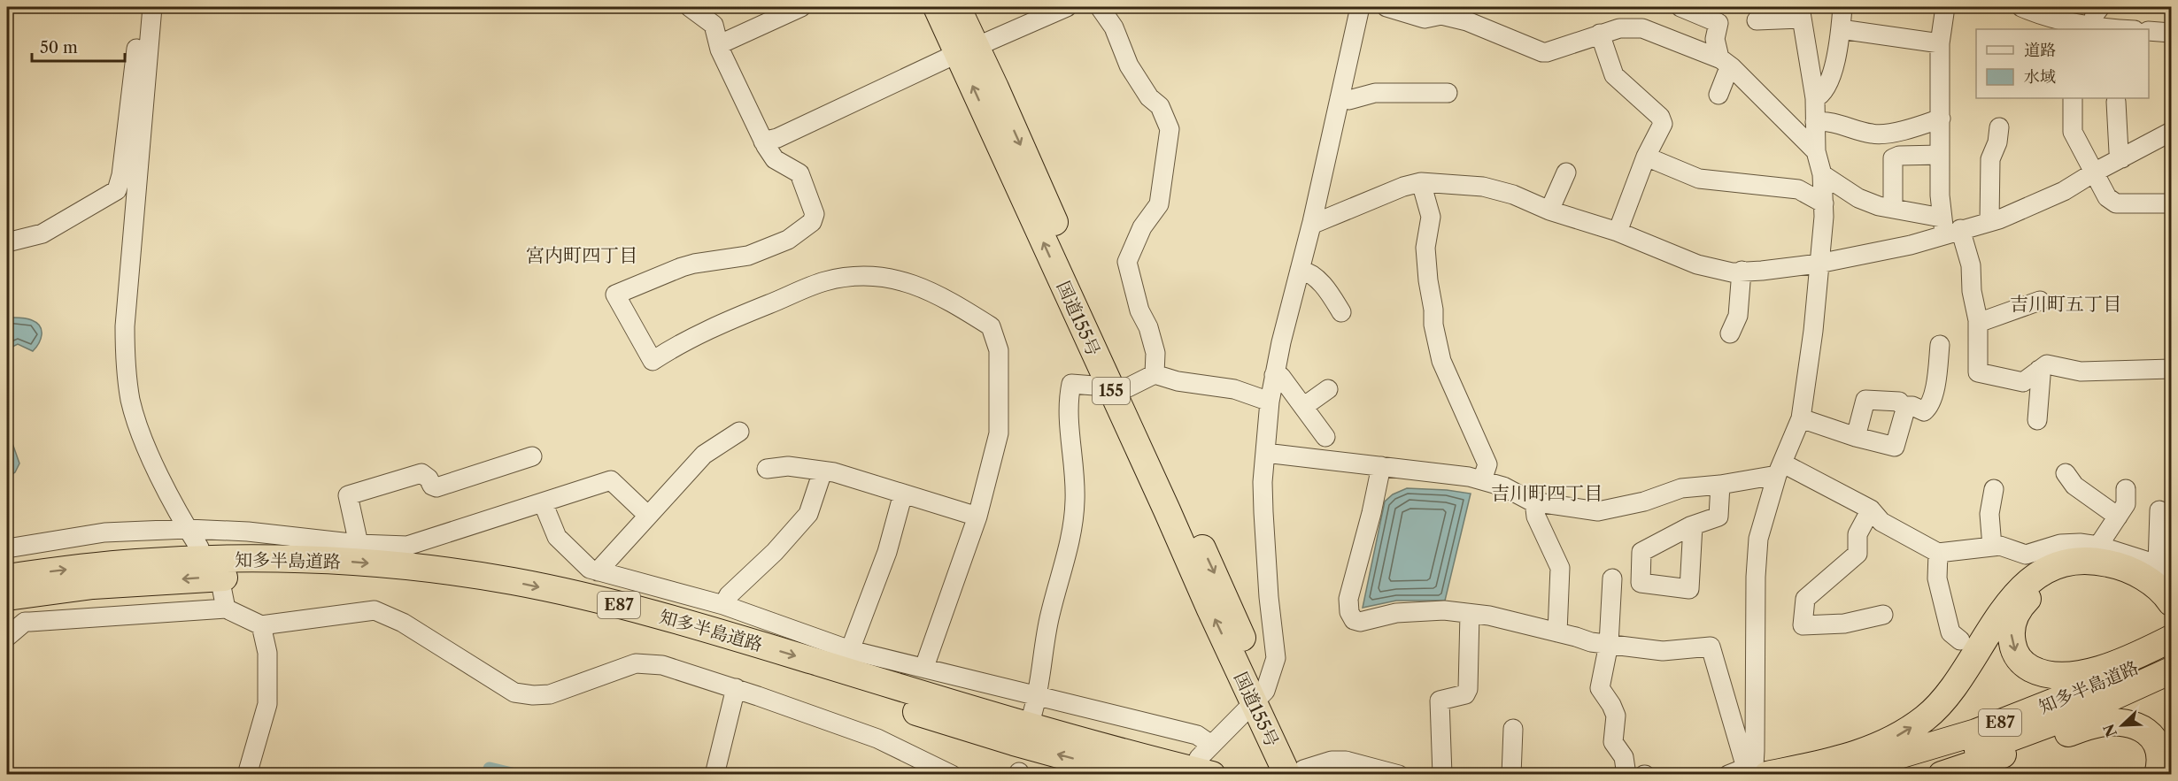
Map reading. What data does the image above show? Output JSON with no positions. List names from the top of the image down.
{
  "streets": {
    "highway": [
      "国道155号",
      "155",
      "知多半島道路",
      "E87"
    ]
  },
  "districts": ["宮内町四丁目", "吉川町五丁目", "吉川町四丁目"],
  "legend": ["道路", "水域"],
  "scale_bar": "50 m",
  "north": "bottom left"
}
